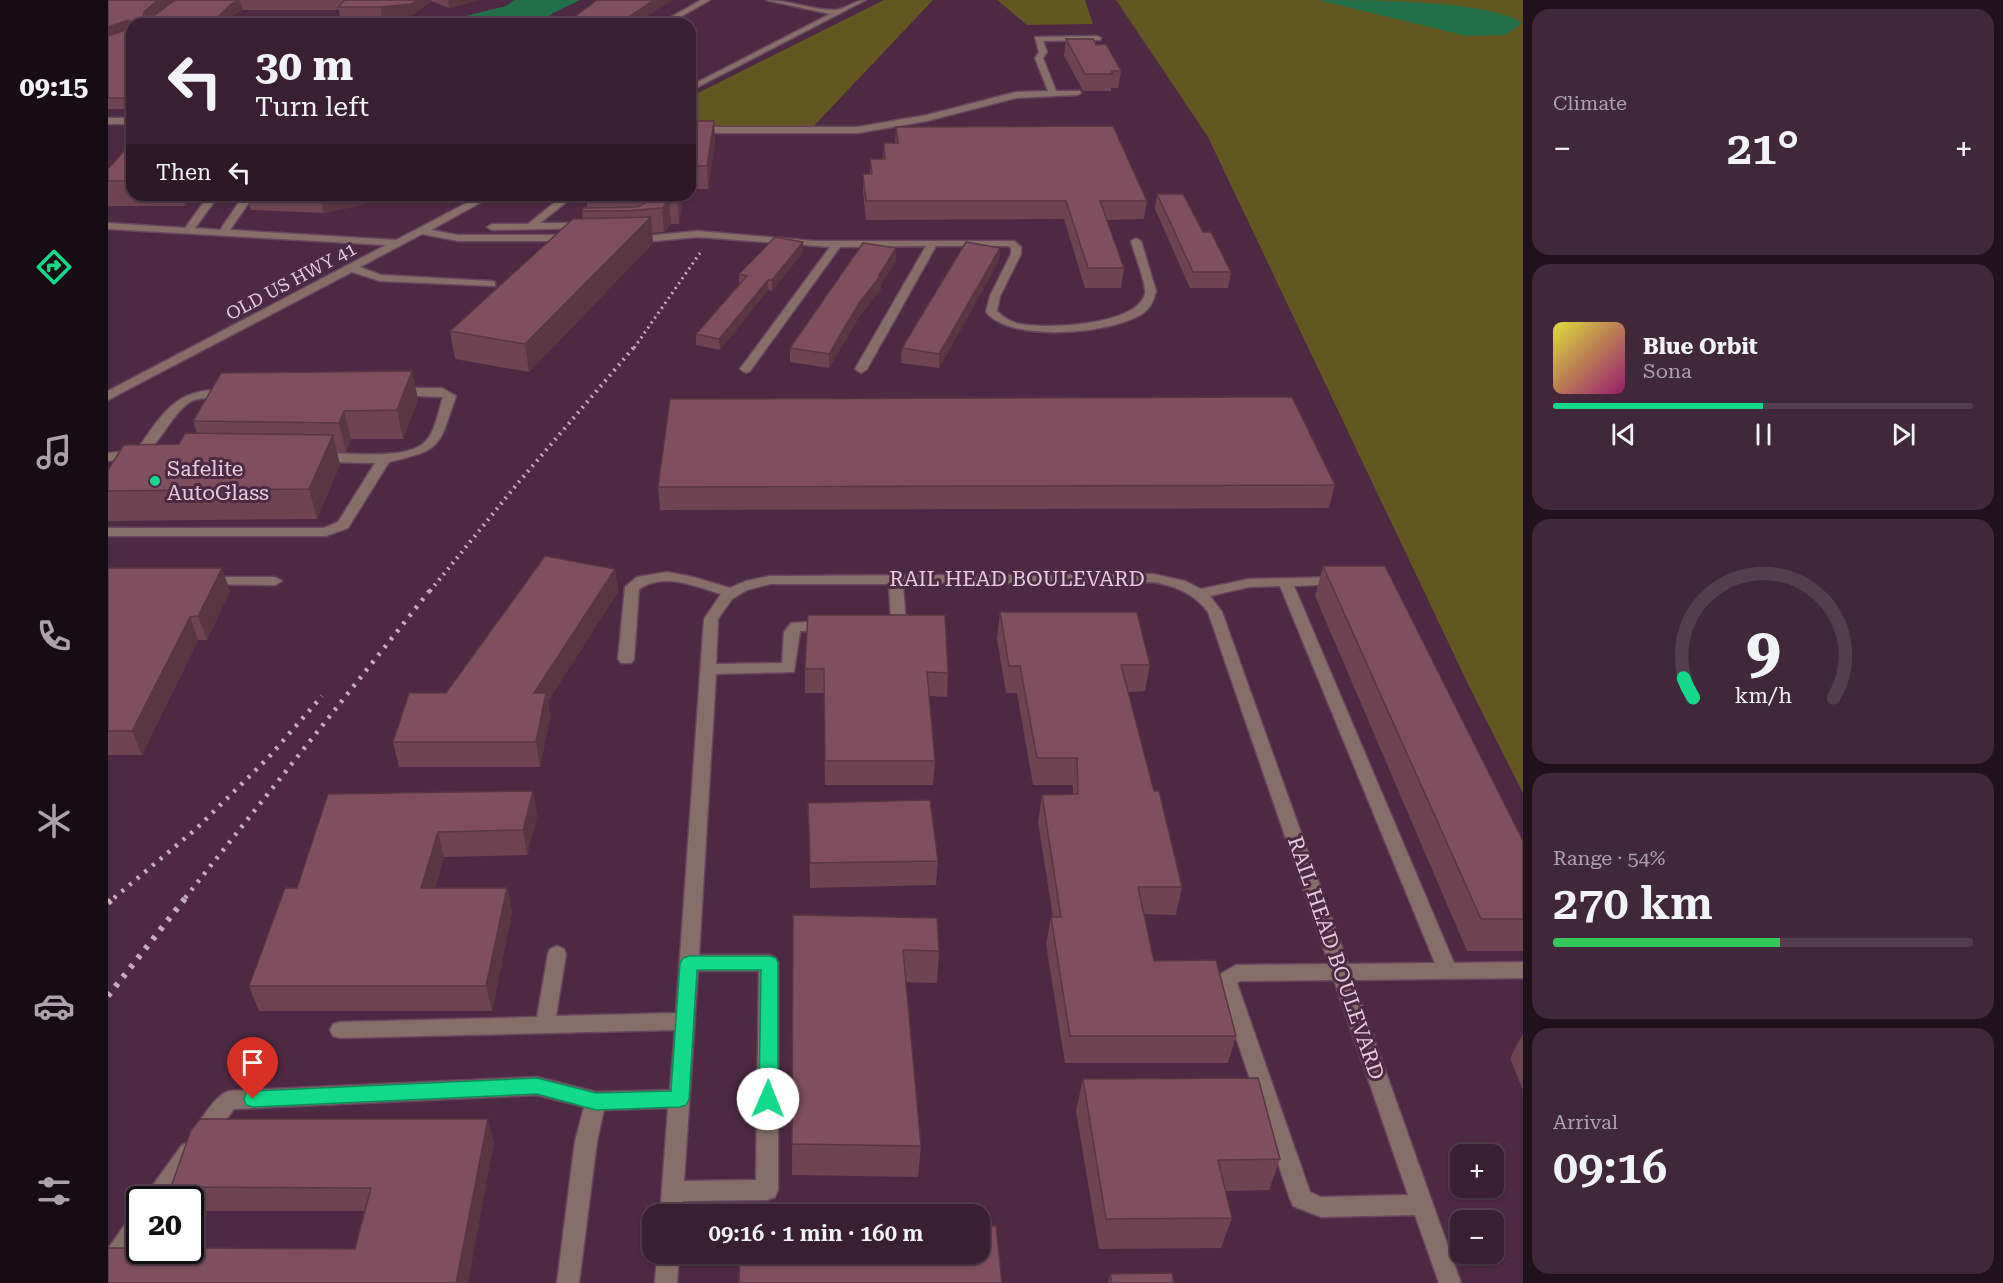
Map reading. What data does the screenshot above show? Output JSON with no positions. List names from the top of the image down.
{
  "streets": {
    "street": ["OLD US HWY 41", "RAIL HEAD BOULEVARD"]
  },
  "places": ["Safelite AutoGlass"],
  "page": {
    "tabs": "09:15",
    "tile": [
      "Climate",
      ["Range · 54%", "270 km"],
      ["Arrival", "09:16"]
    ],
    "turn": ["30 m", "Turn left"],
    "heat": ["−", "21°", "+"],
    "then": "Then",
    "song": ["Blue Orbit", "Sona"],
    "map_buttons": ["+", "−"],
    "limit": "20",
    "trip": "09:16 · 1 min · 160 m",
    "gauge": ["9", "km/h"]
  }
}
